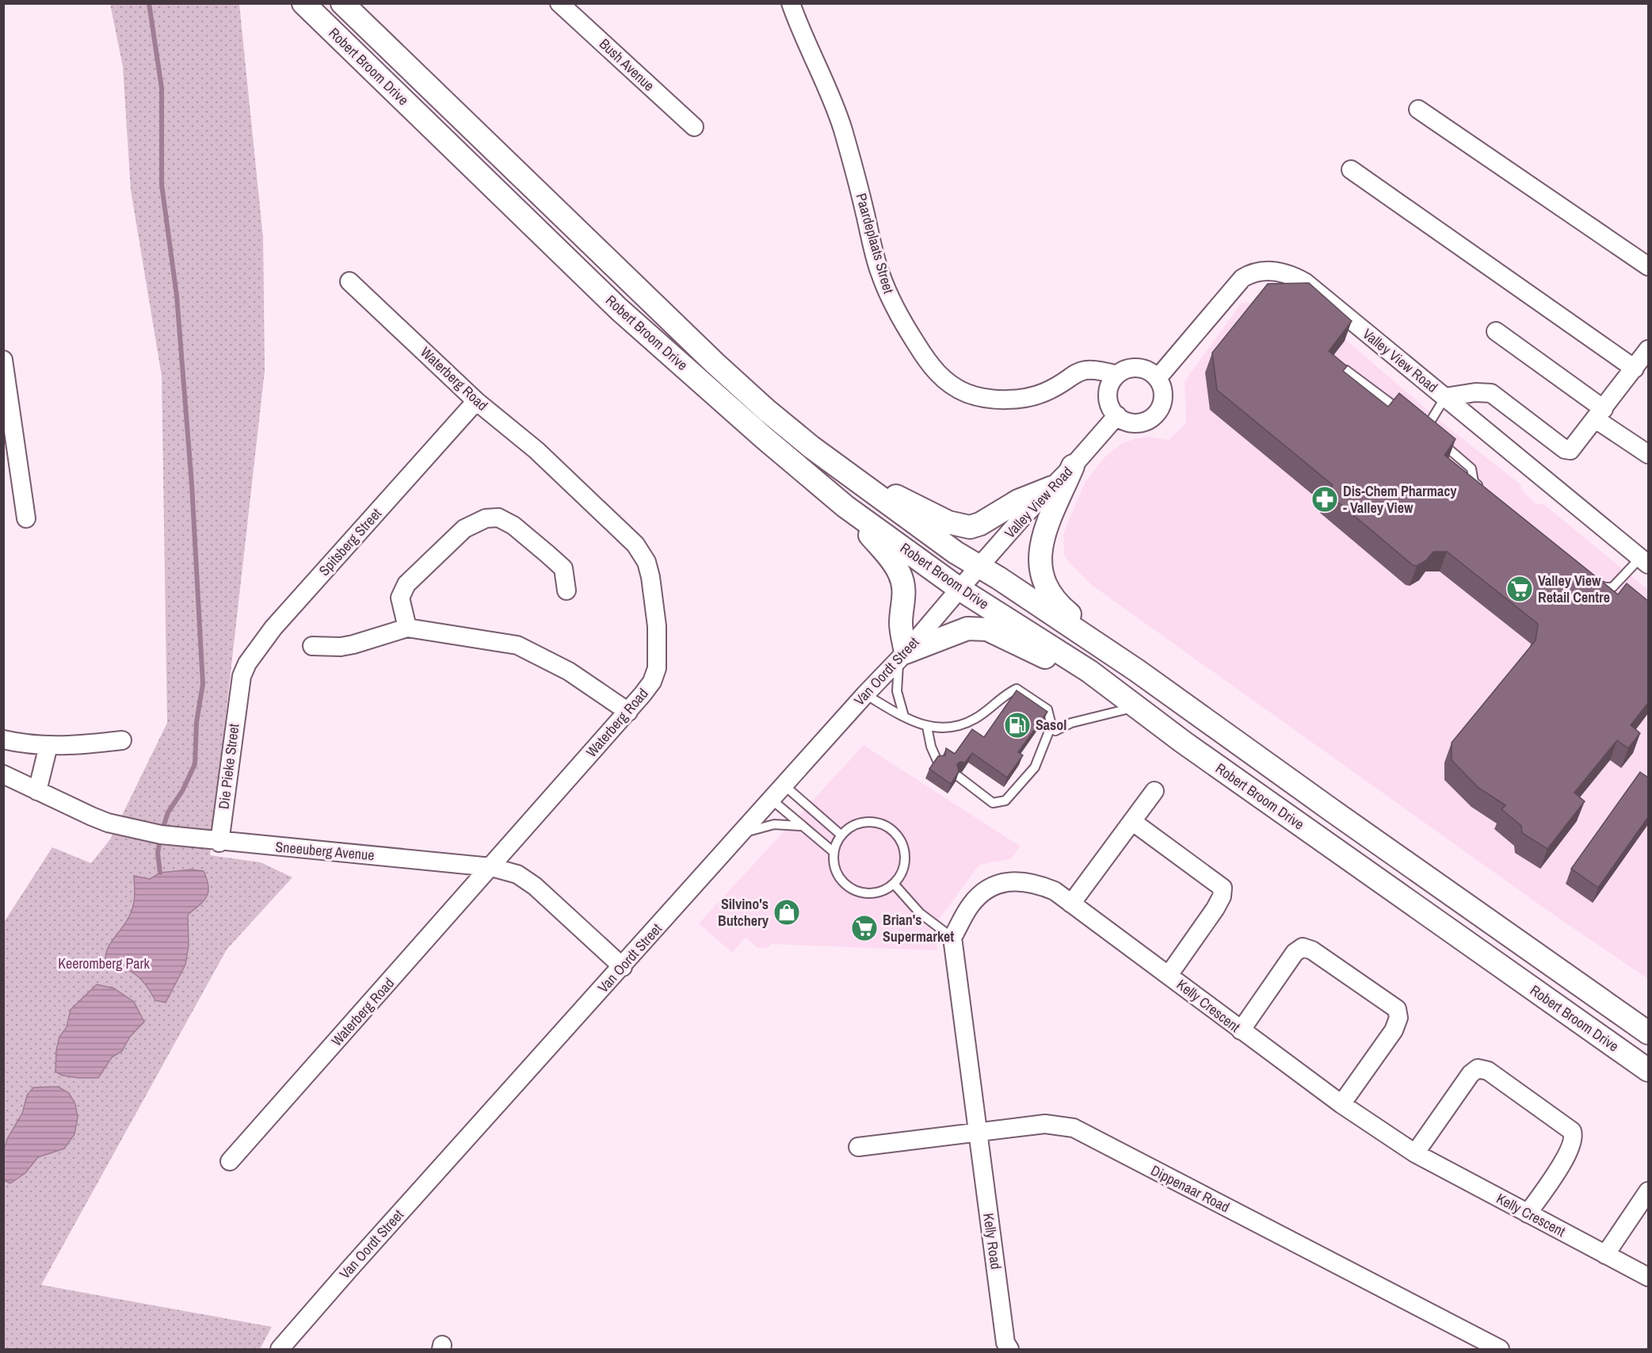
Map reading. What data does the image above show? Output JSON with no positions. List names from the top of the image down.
{
  "streets": {
    "street": [
      "Bush Avenue",
      "Robert Broom Drive",
      "Paardeplaats Street",
      "Valley View Road",
      "Waterberg Road",
      "Spitsberg Street",
      "Van Oordt Street",
      "Die Pieke Street",
      "Sneeuberg Avenue",
      "Kelly Crescent",
      "Dippenaar Road",
      "Kelly Road"
    ]
  },
  "crossings": [
    ["Robert Broom Drive", "Valley View Road"],
    ["Robert Broom Drive", "Van Oordt Street"],
    ["Paardeplaats Street", "Valley View Road"],
    ["Valley View Road", "Van Oordt Street"],
    ["Waterberg Road", "Spitsberg Street"],
    ["Waterberg Road", "Sneeuberg Avenue"],
    ["Spitsberg Street", "Die Pieke Street"],
    ["Van Oordt Street", "Sneeuberg Avenue"],
    ["Die Pieke Street", "Sneeuberg Avenue"],
    ["Dippenaar Road", "Kelly Road"]
  ],
  "parks": ["Keeromberg Park"],
  "places": {
    "pharmacy": ["Dis-Chem Pharmacy - Valley View"],
    "supermarket": ["Valley View Retail Centre", "Brian's Supermarket"],
    "fuel station": ["Sasol"],
    "shop": ["Silvino's Butchery"]
  }
}
